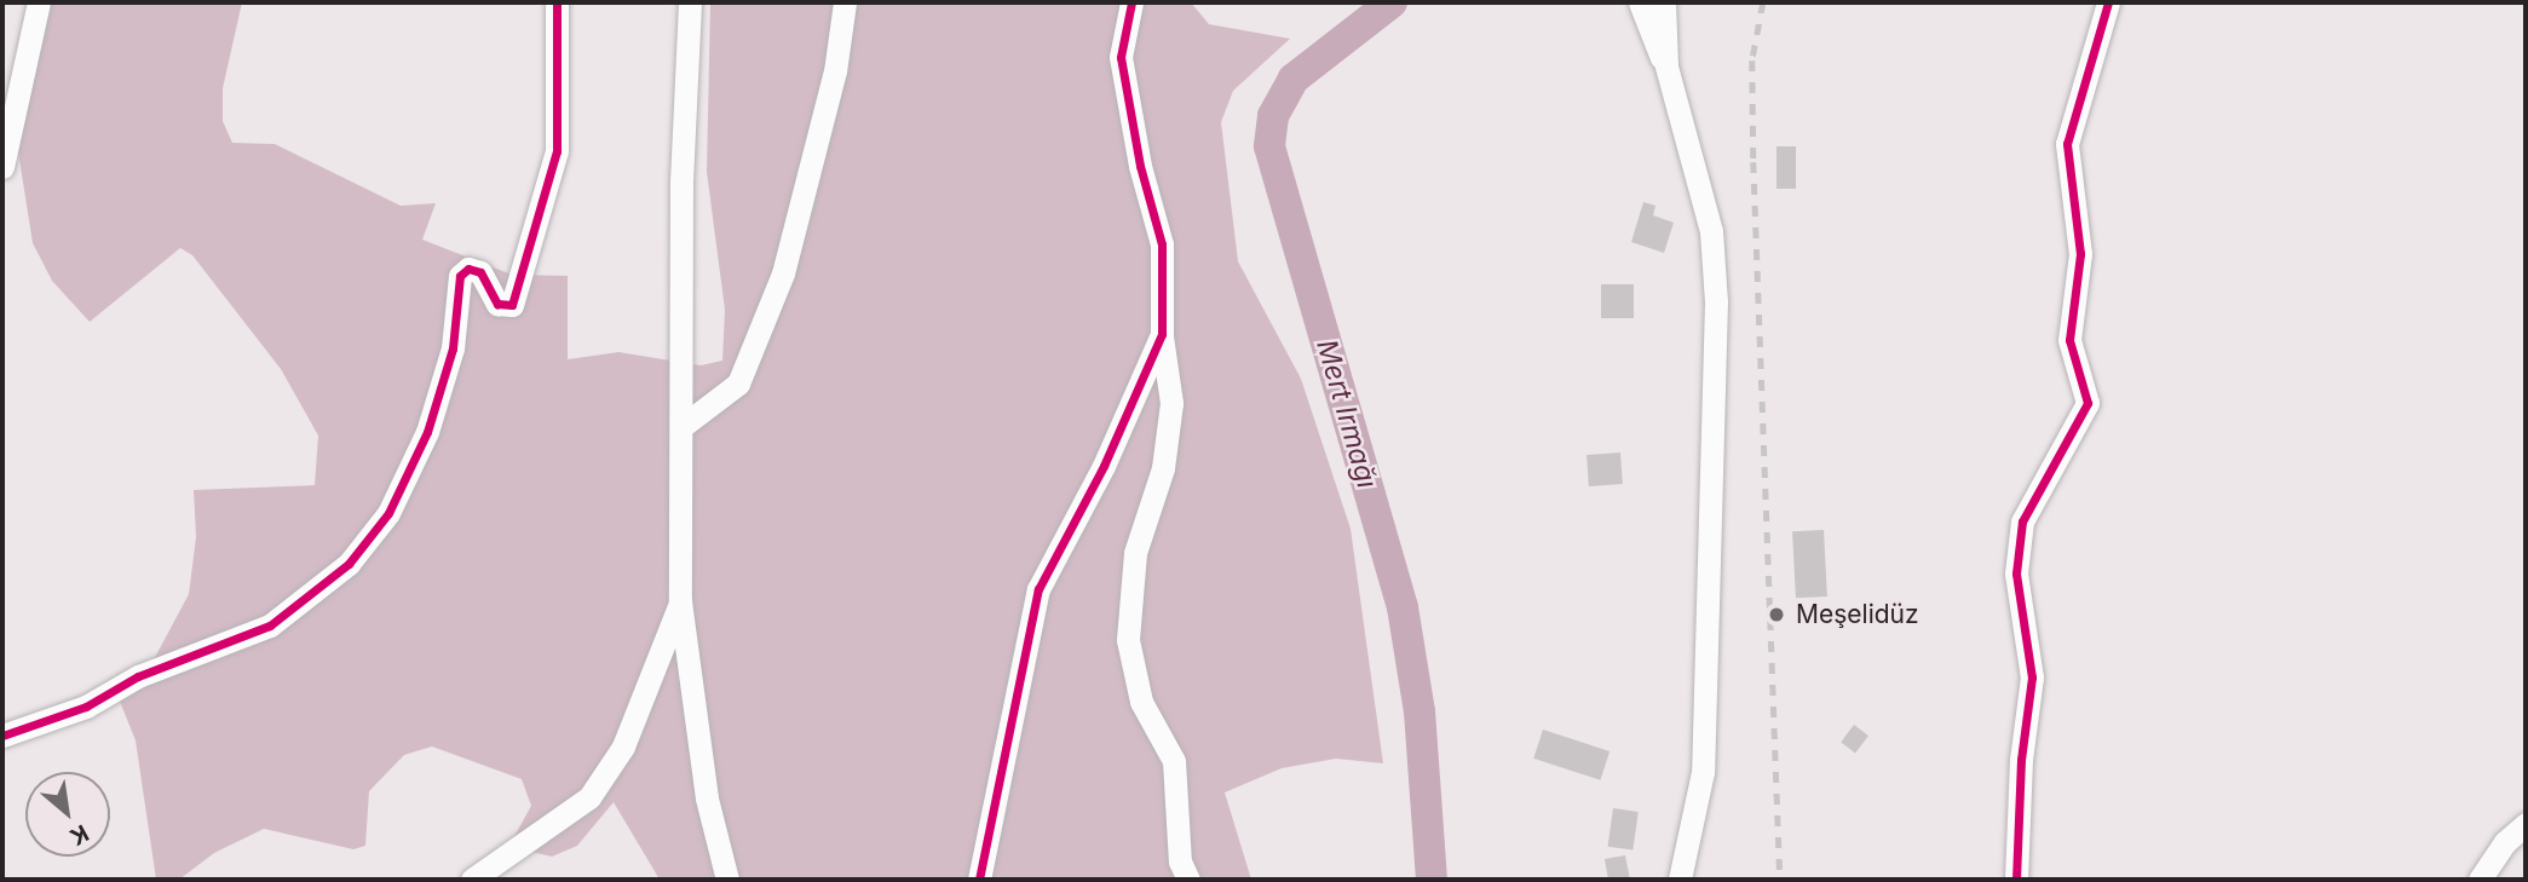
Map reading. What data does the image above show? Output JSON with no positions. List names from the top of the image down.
{
  "water": ["Mert Irmağı"],
  "places": ["Meşelidüz"],
  "north": "bottom right"
}
